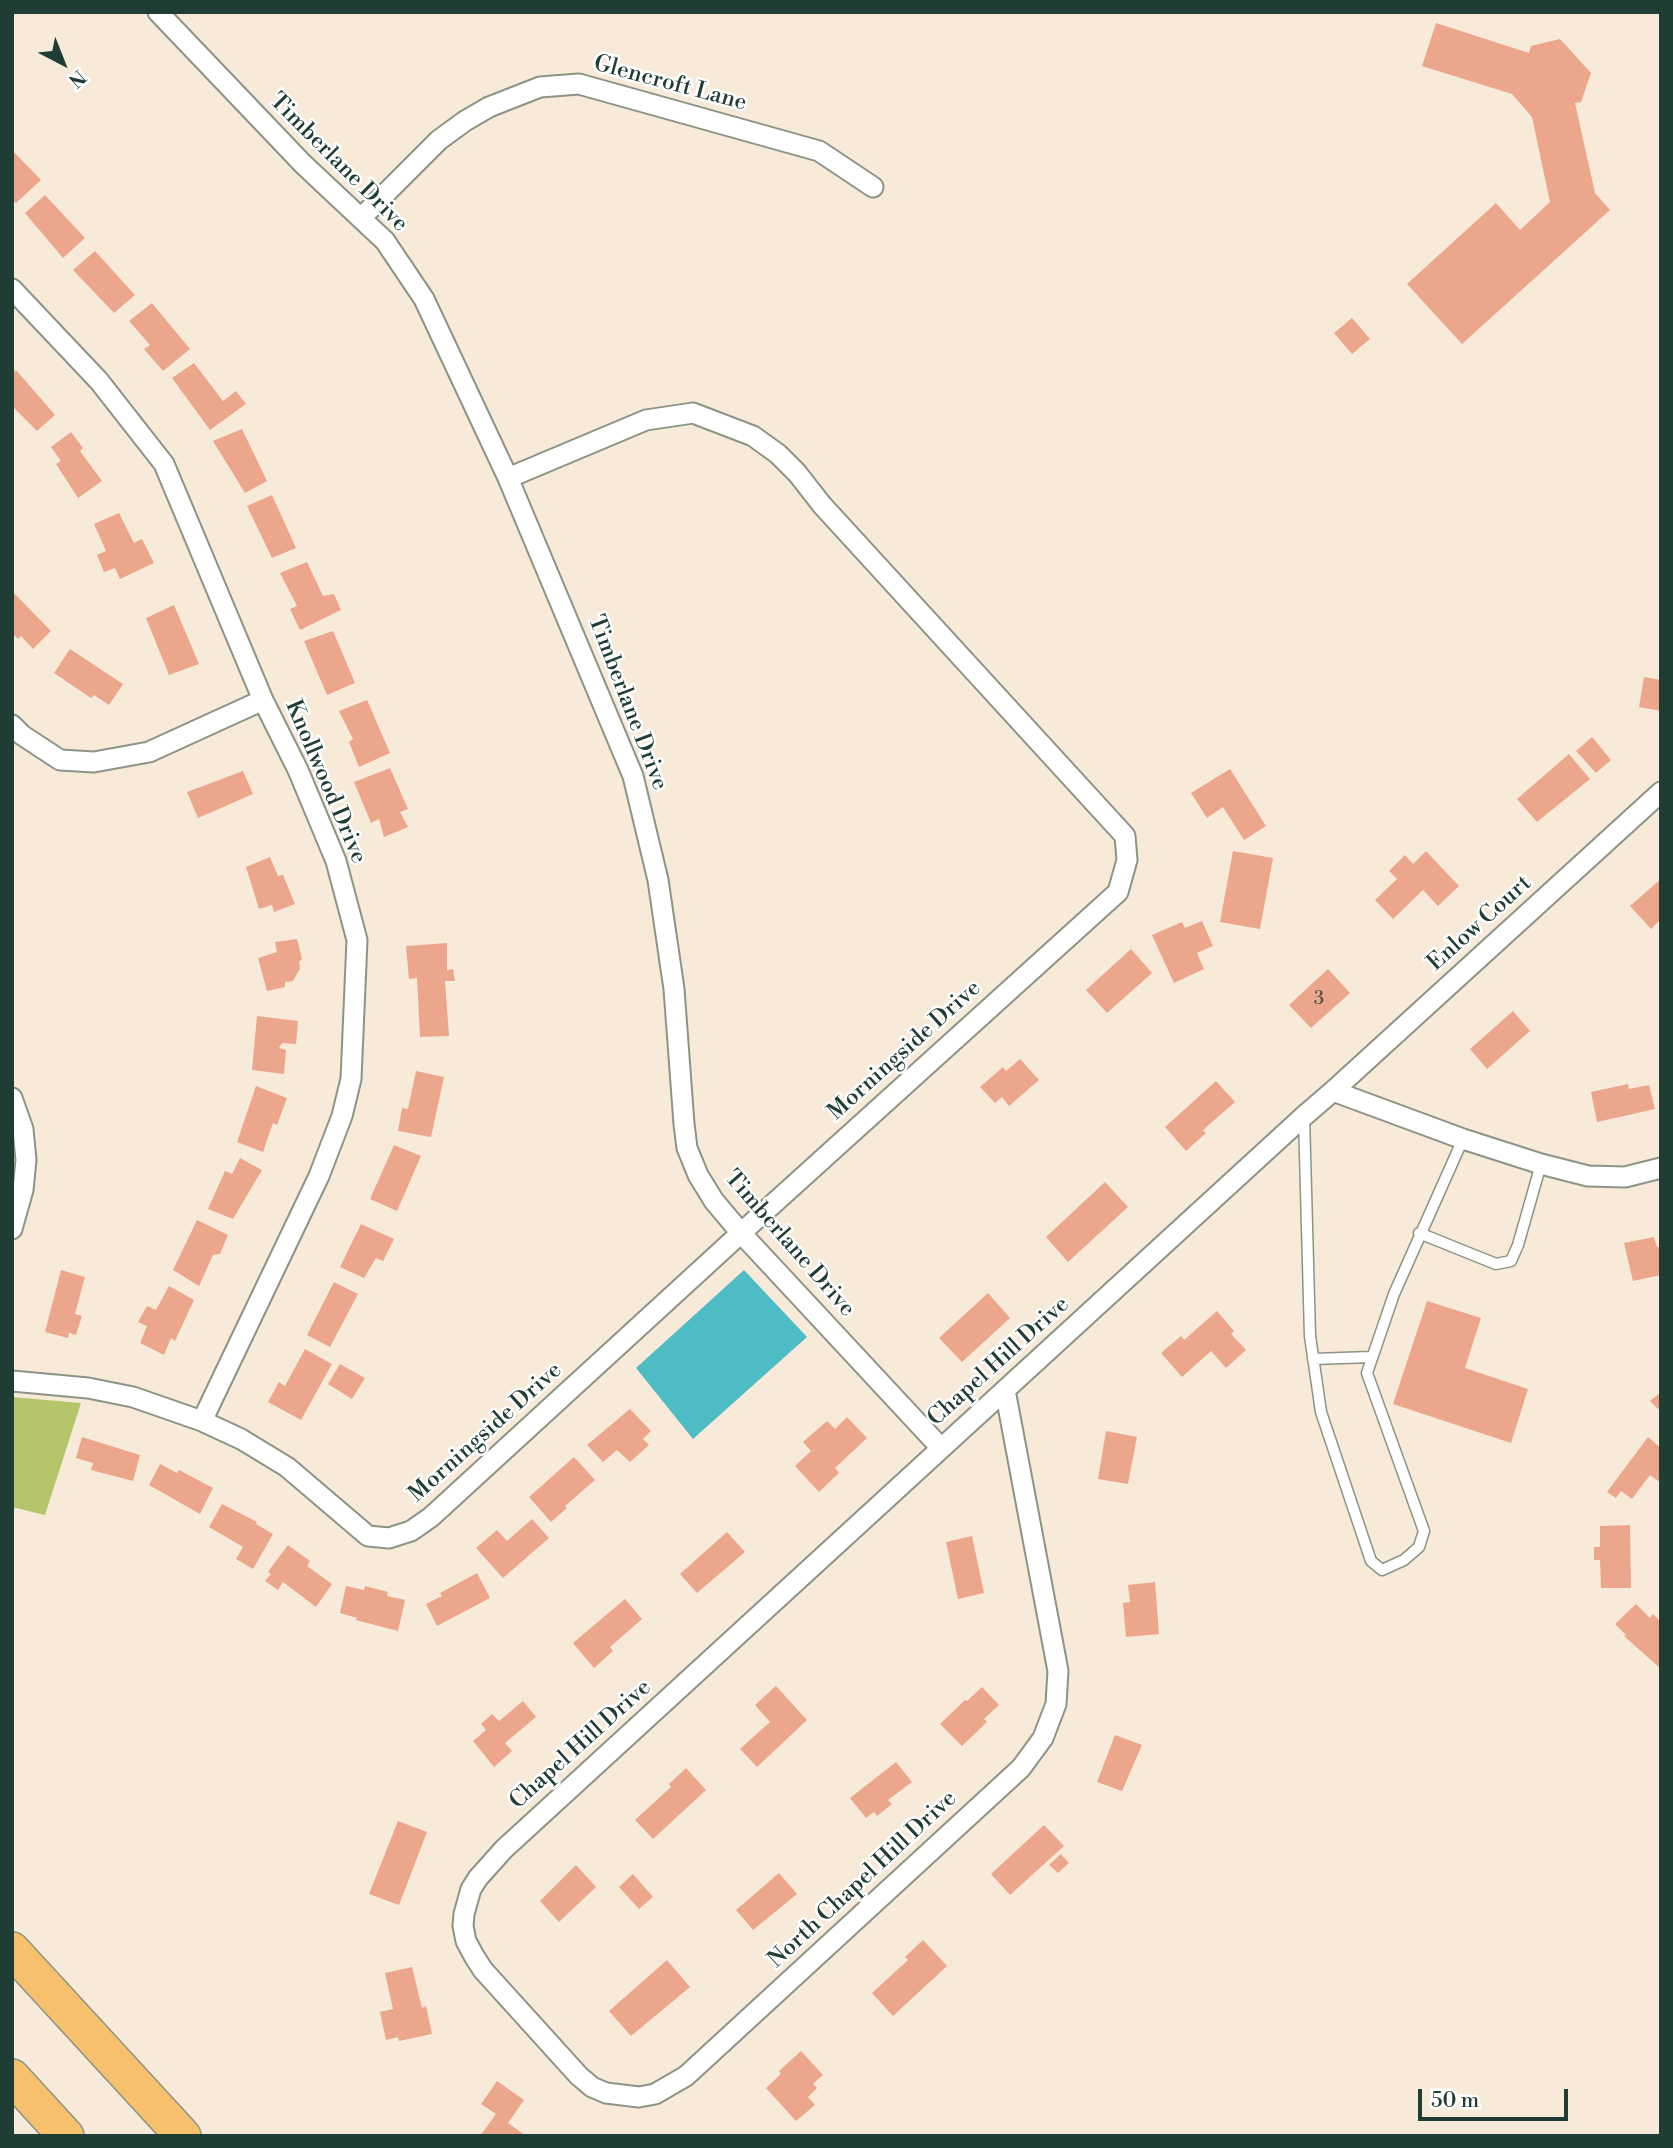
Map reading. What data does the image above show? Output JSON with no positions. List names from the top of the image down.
{
  "streets": {
    "street": [
      "Glencroft Lane",
      "Timberlane Drive",
      "Knollwood Drive",
      "Enlow Court",
      "Morningside Drive",
      "Chapel Hill Drive",
      "North Chapel Hill Drive"
    ]
  },
  "crossings": [
    ["Glencroft Lane", "Timberlane Drive"],
    ["Timberlane Drive", "Morningside Drive"],
    ["Timberlane Drive", "Chapel Hill Drive"],
    ["Knollwood Drive", "Morningside Drive"],
    ["Enlow Court", "Chapel Hill Drive"],
    ["Chapel Hill Drive", "North Chapel Hill Drive"]
  ],
  "house_numbers": ["3"],
  "scale_bar": "50 m",
  "north": "bottom right"
}
